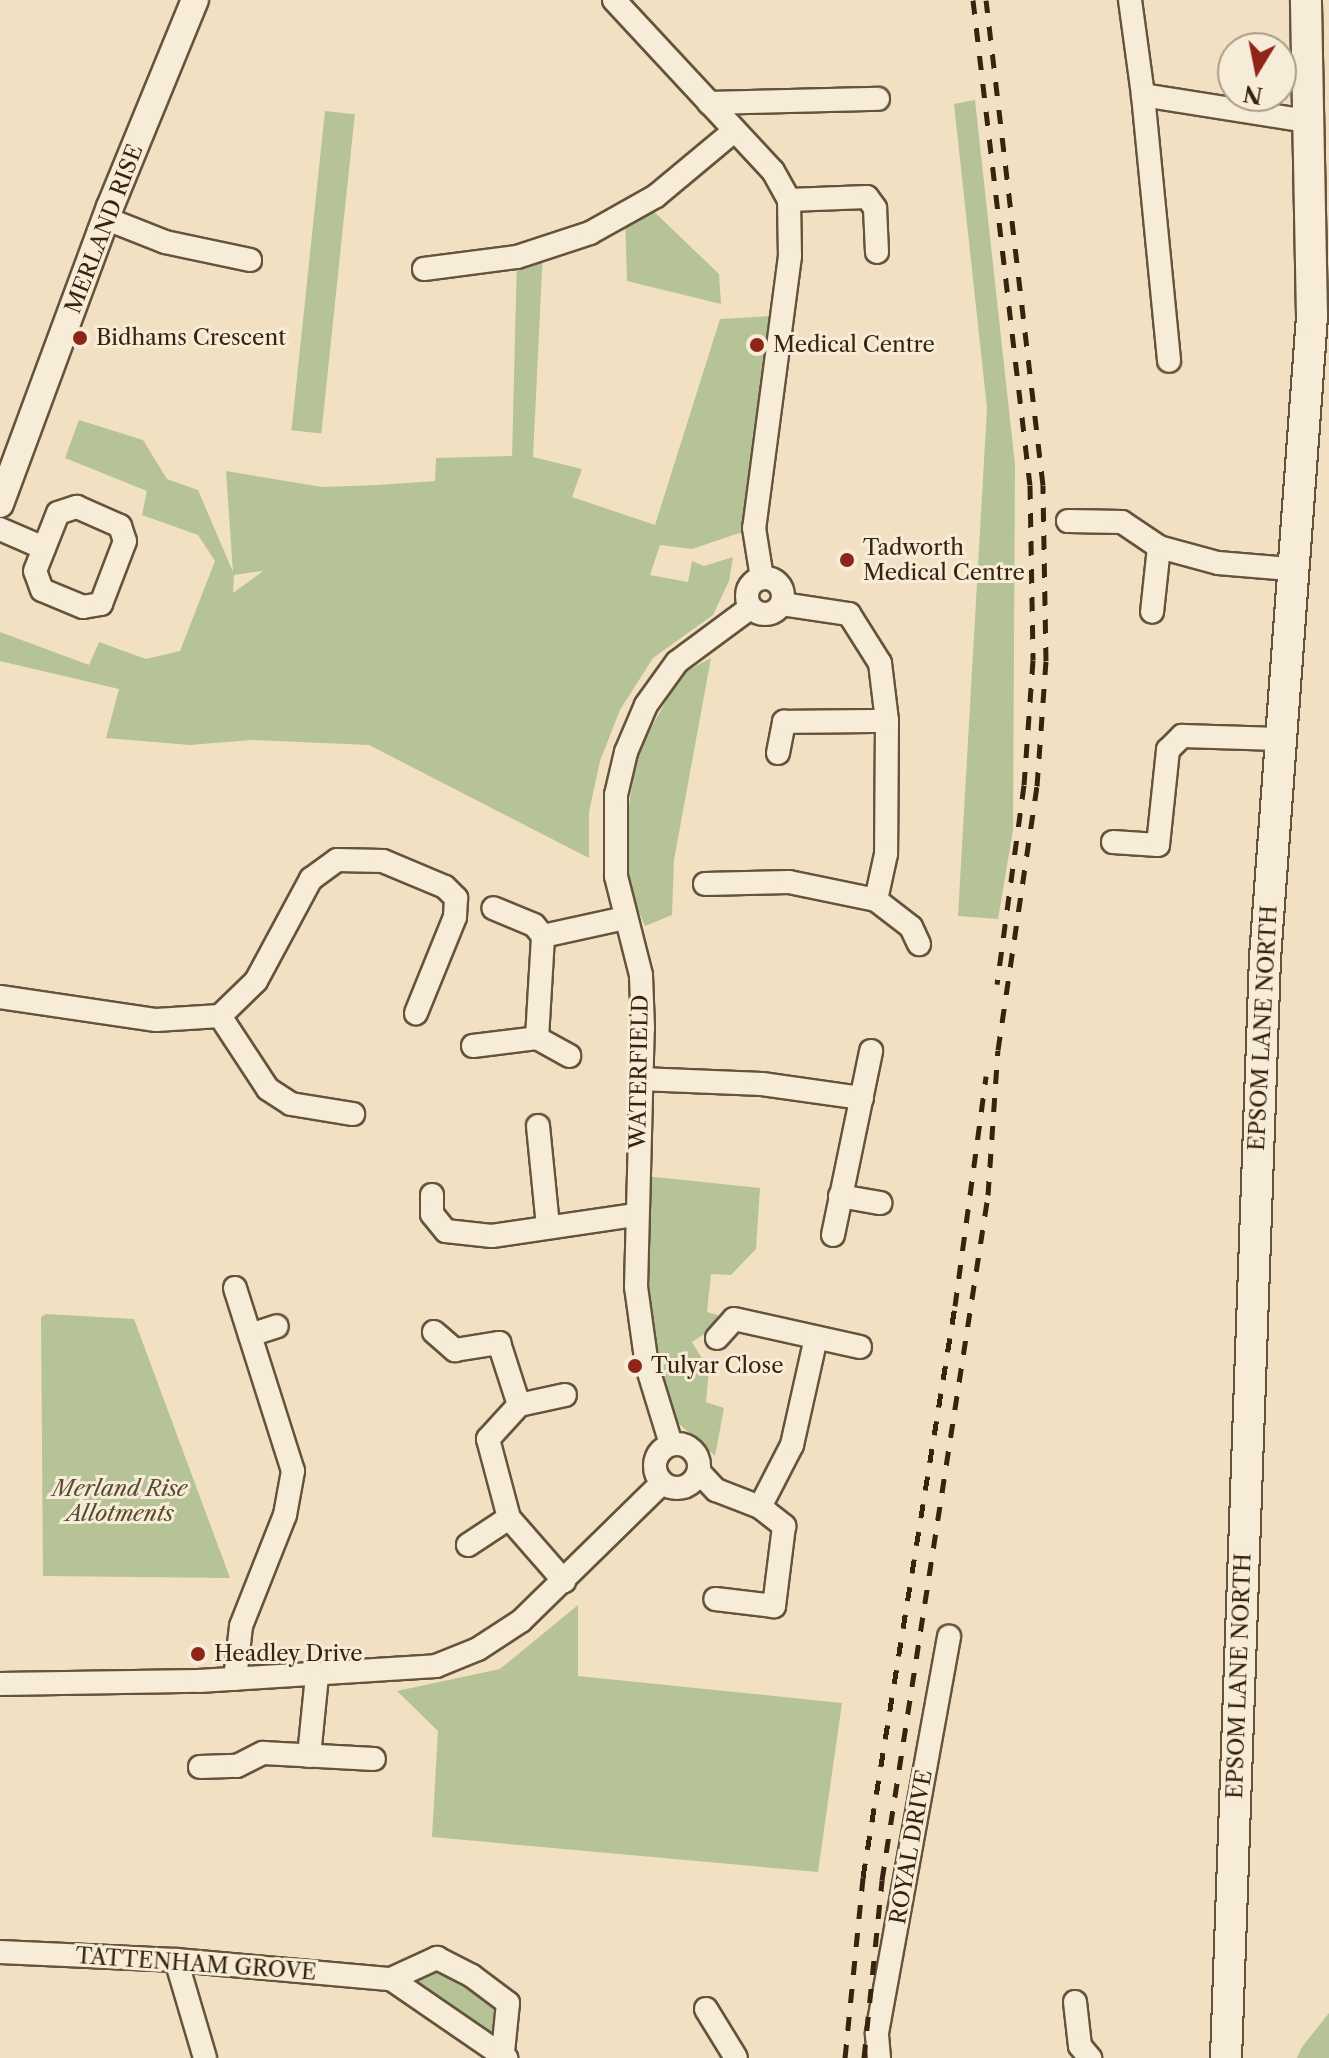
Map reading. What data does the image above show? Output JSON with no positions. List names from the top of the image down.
{
  "streets": {
    "main road": ["EPSOM LANE NORTH"],
    "street": [
      "MERLAND RISE",
      "WATERFIELD",
      "ROYAL DRIVE",
      "TATTENHAM GROVE"
    ]
  },
  "parks": ["Merland Rise Allotments"],
  "places": [
    "Bidhams Crescent",
    "Medical Centre",
    "Tadworth Medical Centre",
    "Tulyar Close",
    "Headley Drive"
  ],
  "north": "bottom"
}
